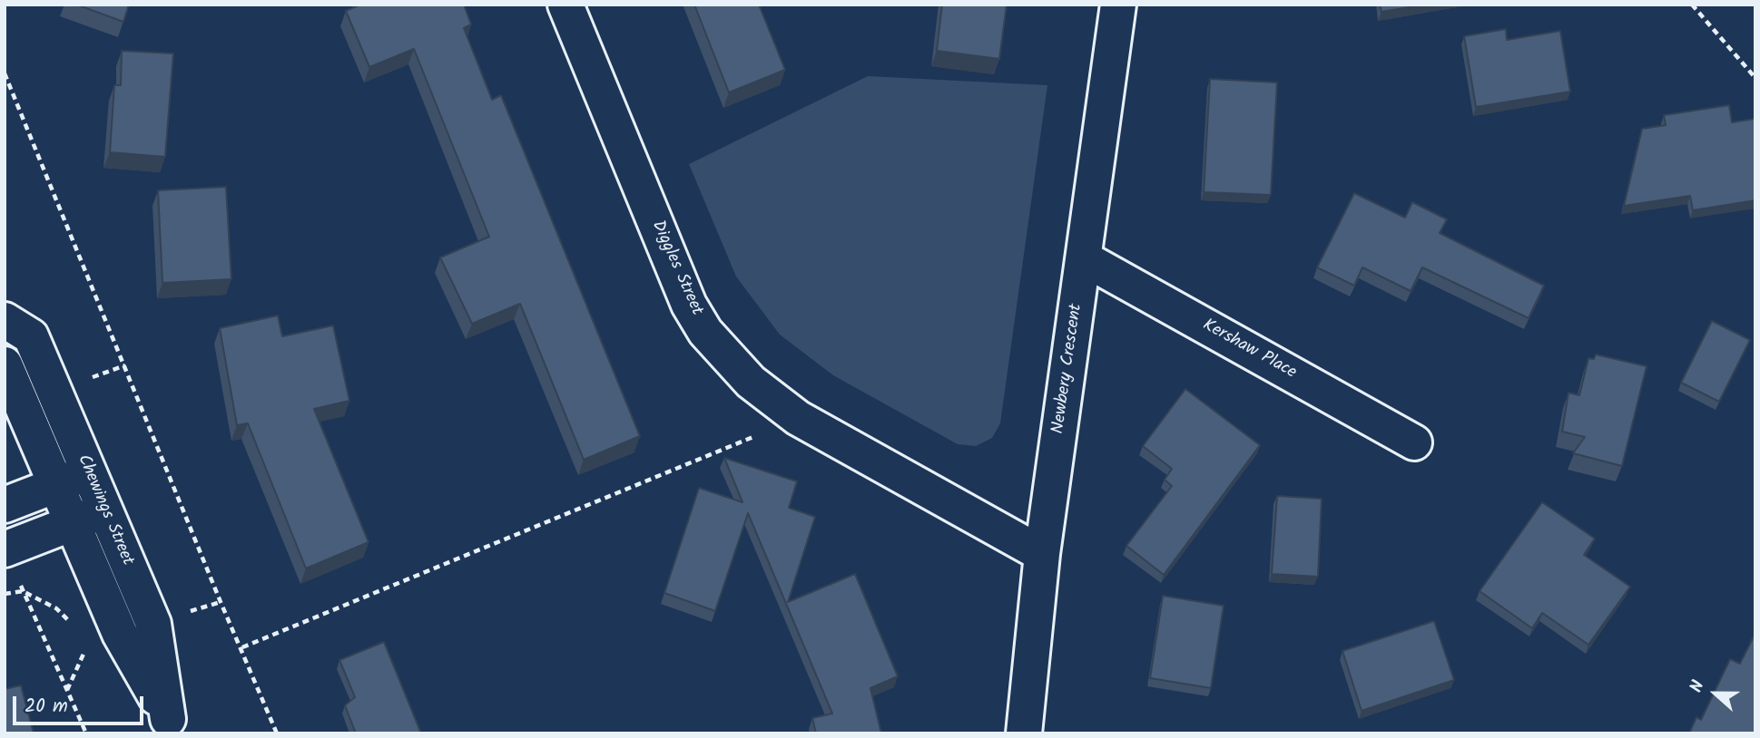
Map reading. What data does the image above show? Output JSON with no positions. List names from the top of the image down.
{
  "streets": {
    "street": [
      "Diggles Street",
      "Kershaw Place",
      "Newbery Crescent",
      "Chewings Street"
    ]
  },
  "crossings": [
    ["Diggles Street", "Newbery Crescent"],
    ["Kershaw Place", "Newbery Crescent"]
  ],
  "scale_bar": "20 m",
  "north": "left"
}
